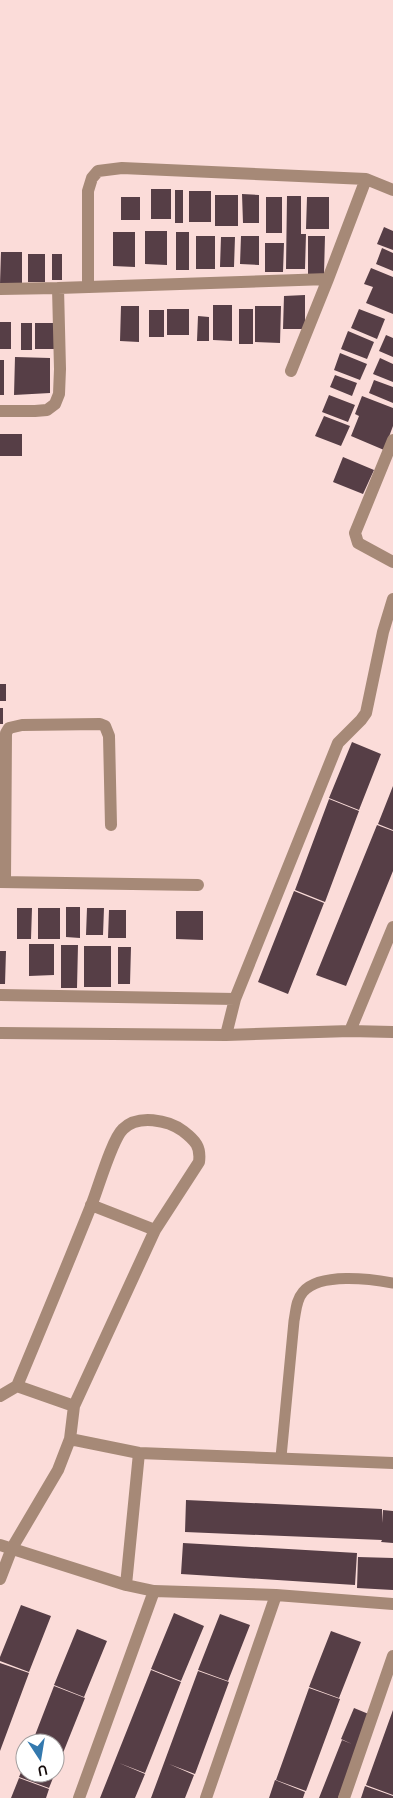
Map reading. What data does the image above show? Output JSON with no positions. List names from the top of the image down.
{
  "north": "bottom"
}
